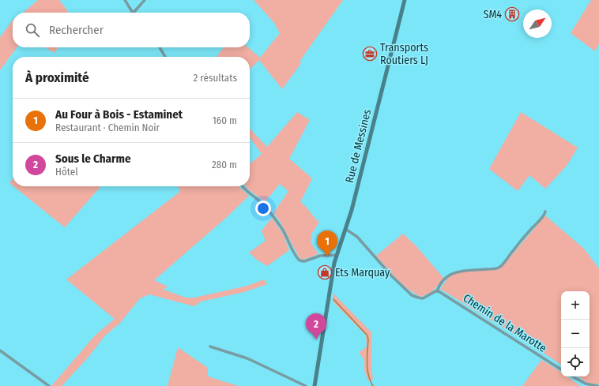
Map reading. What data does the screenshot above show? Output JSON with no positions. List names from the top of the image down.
{
  "streets": {
    "main road": ["Rue de Messines"],
    "street": ["Chemin de la Marotte"]
  },
  "places": {
    "building": ["SM4"],
    "office": ["Transports Routiers LJ"],
    "shop": ["Ets Marquay"]
  },
  "north": "top right",
  "page": {
    "search": "Rechercher",
    "heading": ["À proximité", "2 résultats"],
    "list": [
      {
        "mark": "1",
        "name": "Au Four à Bois - Estaminet",
        "note": "Restaurant · Chemin Noir",
        "value": "160 m"
      },
      {
        "mark": "2",
        "name": "Sous le Charme",
        "note": "Hôtel",
        "value": "280 m"
      }
    ],
    "pins": ["1", "2"],
    "map_buttons": ["+", "−"]
  }
}
